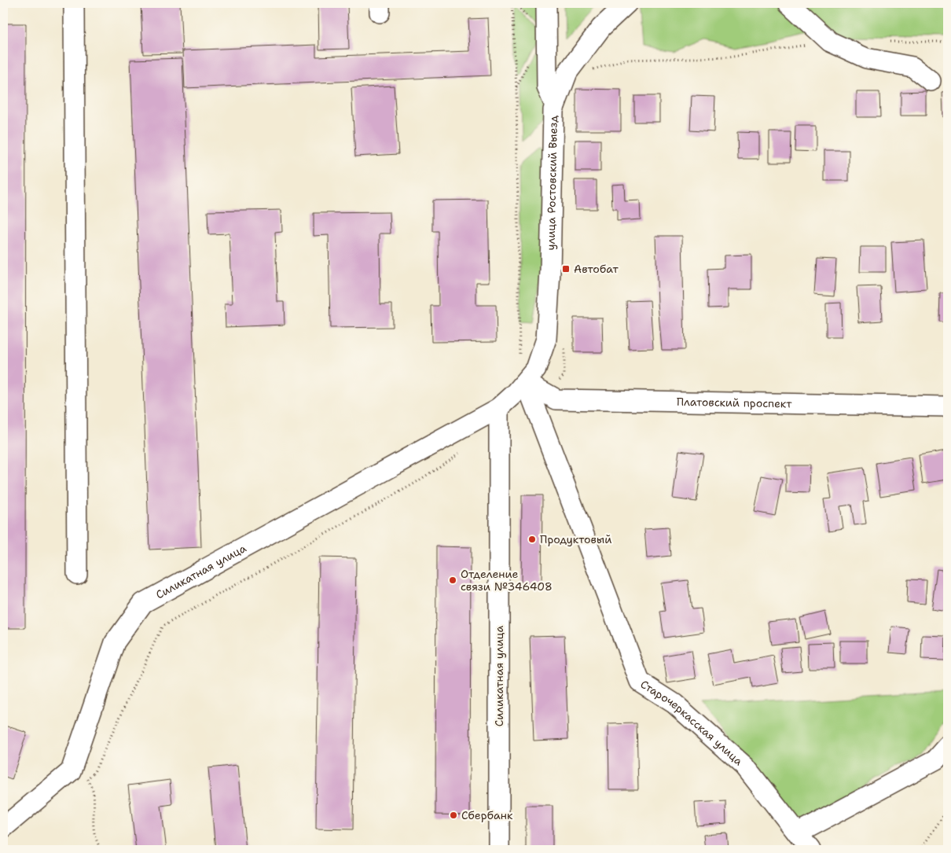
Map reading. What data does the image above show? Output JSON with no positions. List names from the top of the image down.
{
  "streets": {
    "street": [
      "улица Ростовский Выезд",
      "Платовский проспект",
      "Силикатная улица",
      "Старочеркасская улица"
    ]
  },
  "crossings": [
    ["улица Ростовский Выезд", "Платовский проспект"],
    ["улица Ростовский Выезд", "Силикатная улица"],
    ["улица Ростовский Выезд", "Старочеркасская улица"],
    ["Платовский проспект", "Силикатная улица"],
    ["Платовский проспект", "Старочеркасская улица"],
    ["Силикатная улица", "Старочеркасская улица"]
  ],
  "places": {
    "transit": ["Автобат"],
    "other": ["Продуктовый", "Отделение связи №346408", "Сбербанк"]
  }
}
